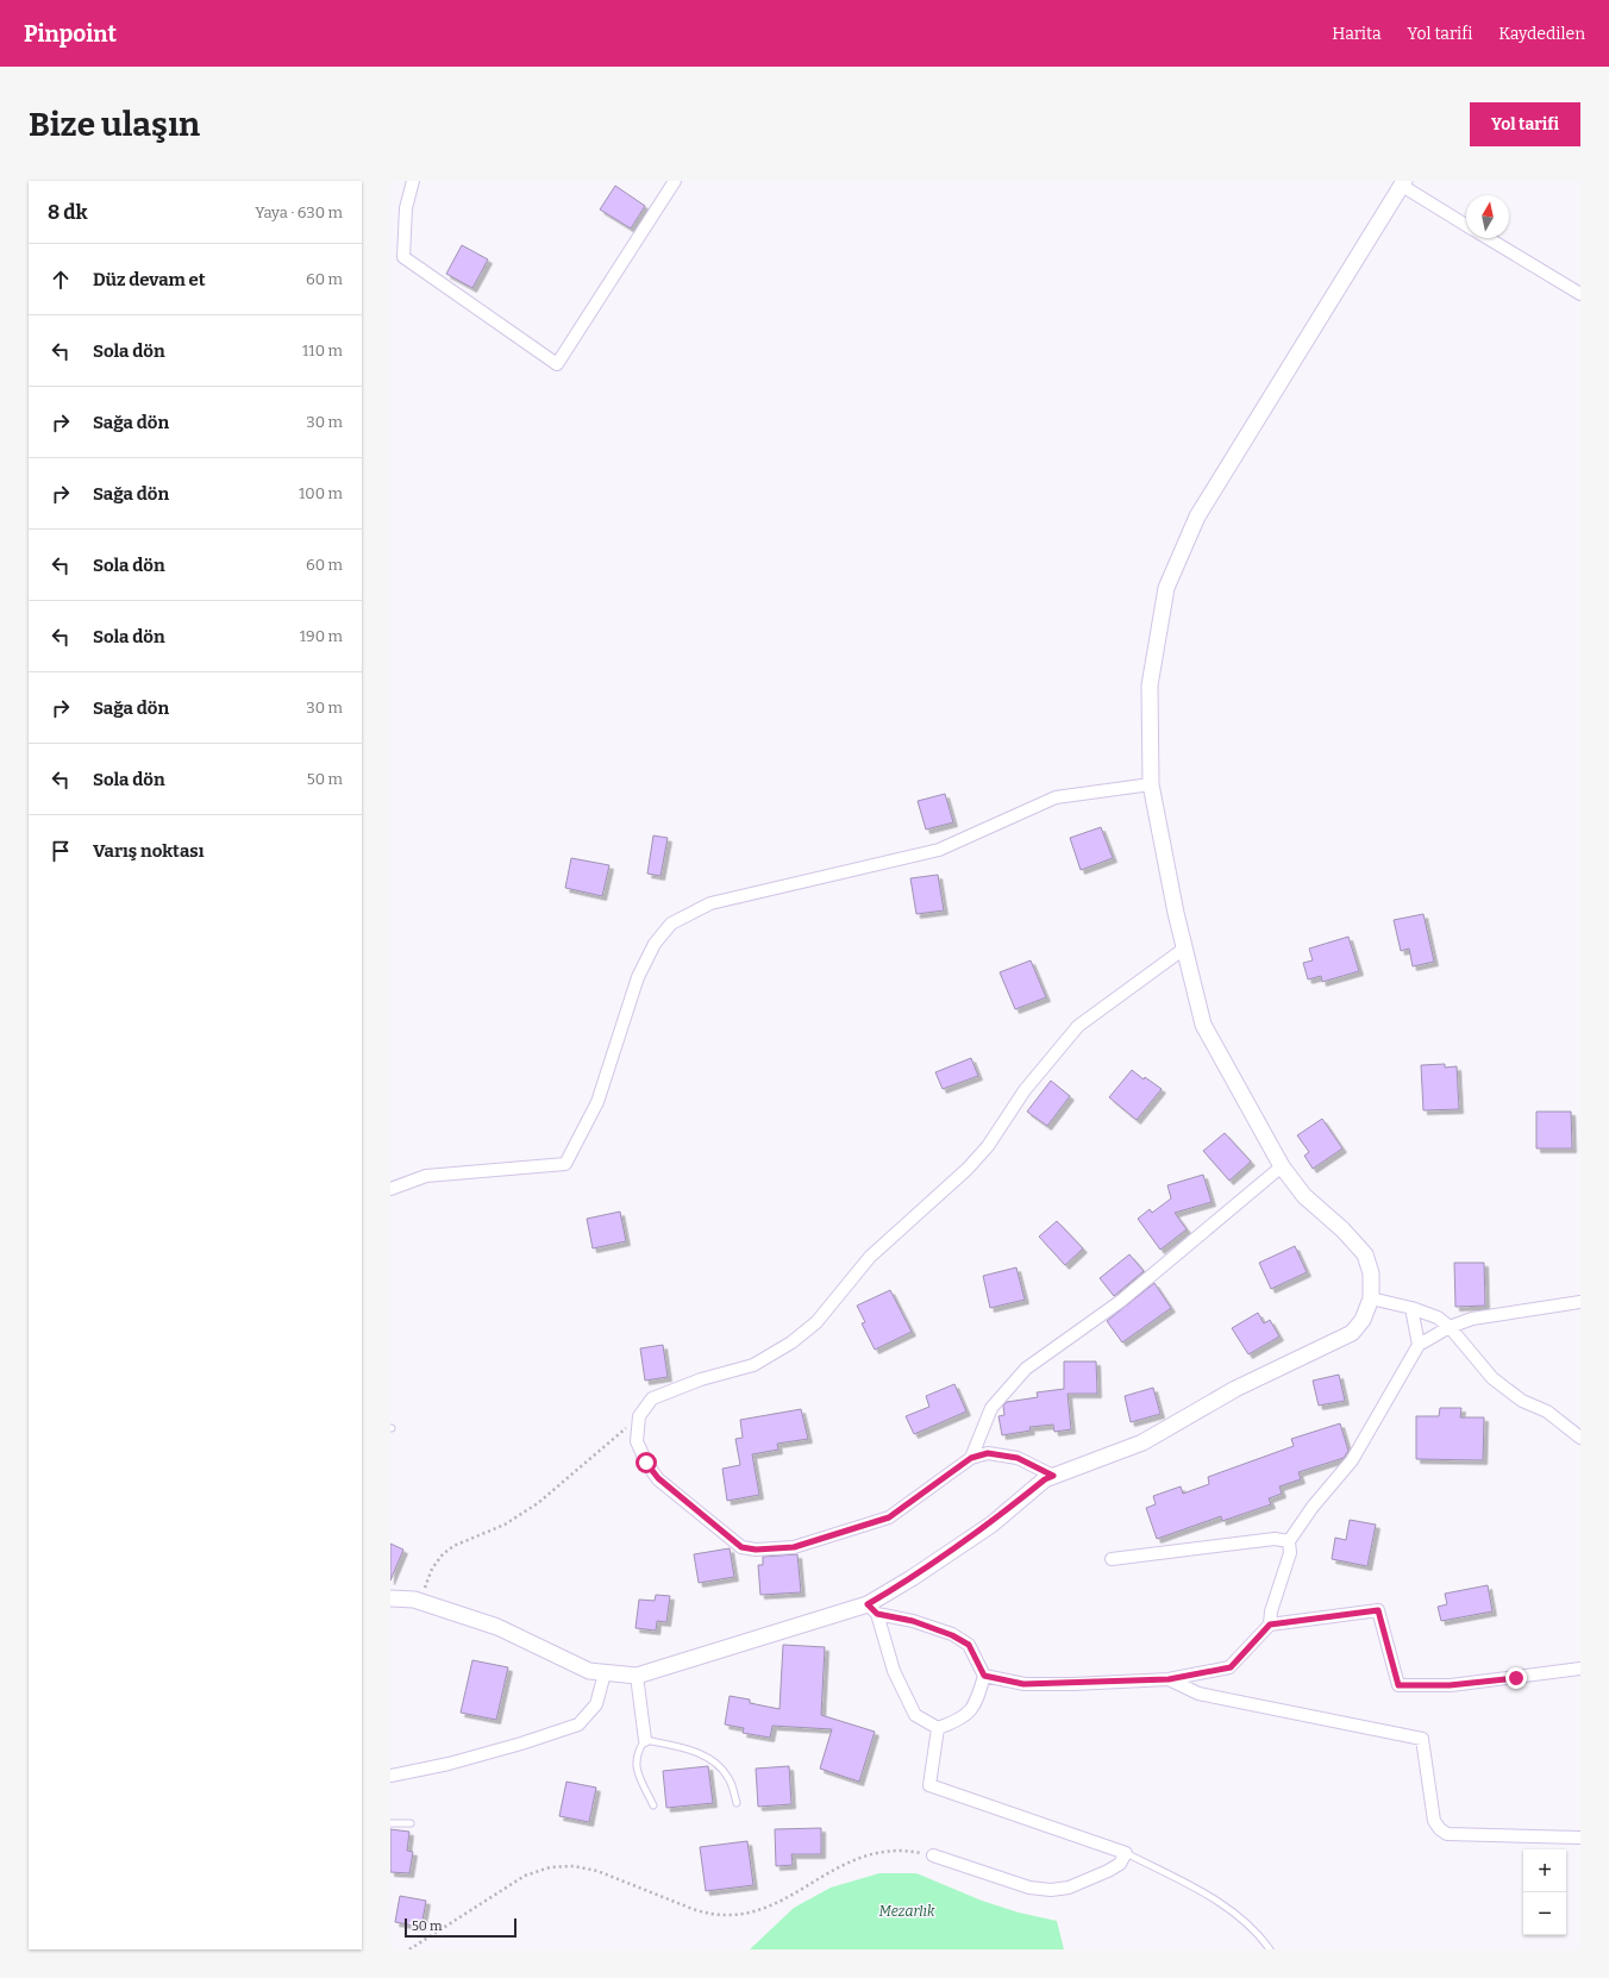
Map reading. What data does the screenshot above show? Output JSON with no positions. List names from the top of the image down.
{
  "parks": ["Mezarlık"],
  "scale_bar": "50 m",
  "north": "top",
  "page": {
    "header": "Pinpoint",
    "nav": ["Harita", "Yol tarifi", "Kaydedilen"],
    "buttons": "Yol tarifi",
    "title": "Bize ulaşın",
    "heading": ["8 dk", "Yaya · 630 m"],
    "list": [
      ["Düz devam et", "60 m"],
      ["Sola dön", "110 m"],
      ["Sağa dön", "30 m"],
      ["Sağa dön", "100 m"],
      ["Sola dön", "60 m"],
      ["Sola dön", "190 m"],
      ["Sağa dön", "30 m"],
      ["Sola dön", "50 m"],
      "Varış noktası"
    ],
    "map_buttons": ["+", "−"],
    "scale": "50 m"
  }
}
